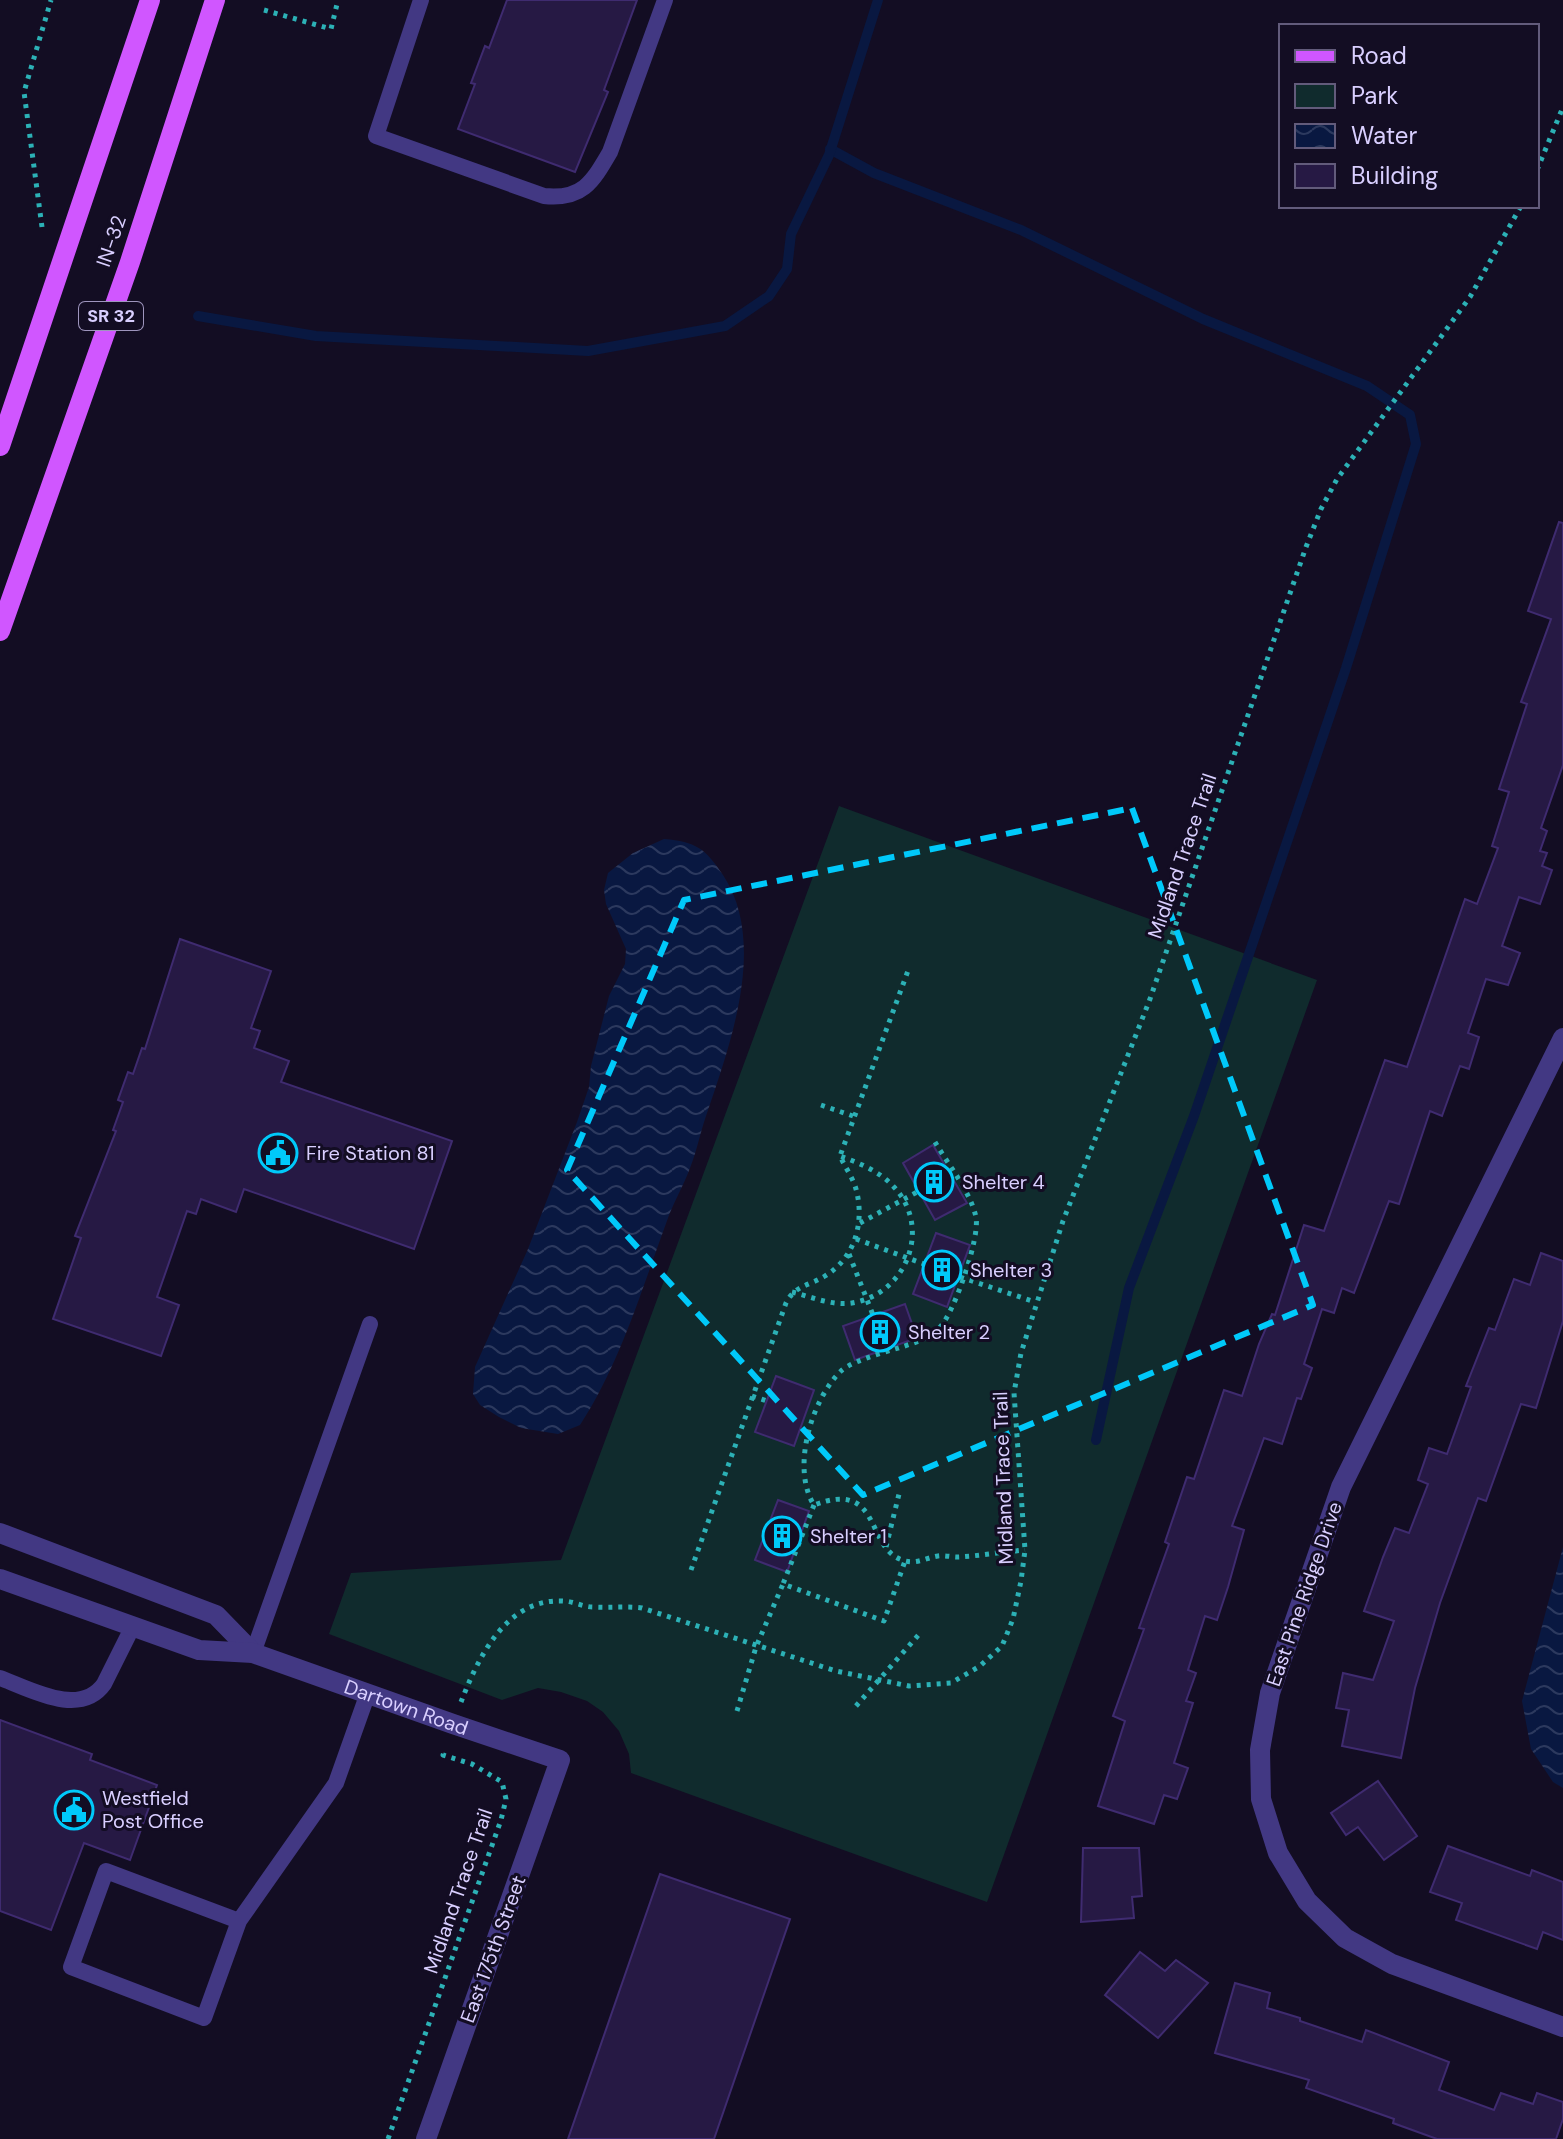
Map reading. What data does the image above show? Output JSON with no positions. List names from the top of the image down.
{
  "streets": {
    "main road": ["IN-32", "SR 32"],
    "street": ["East Pine Ridge Drive", "Dartown Road", "East 175th Street"],
    "path": ["Midland Trace Trail"]
  },
  "crossings": [
    ["Midland Trace Trail", "Dartown Road"],
    ["Dartown Road", "East 175th Street"]
  ],
  "places": {
    "public building": ["Fire Station 81", "Westfield Post Office"],
    "building": [
      "Shelter 4",
      "Shelter 3",
      "Shelter 2",
      "Shelter 1"
    ]
  },
  "legend": [
    "Road",
    "Park",
    "Water",
    "Building"
  ]
}
